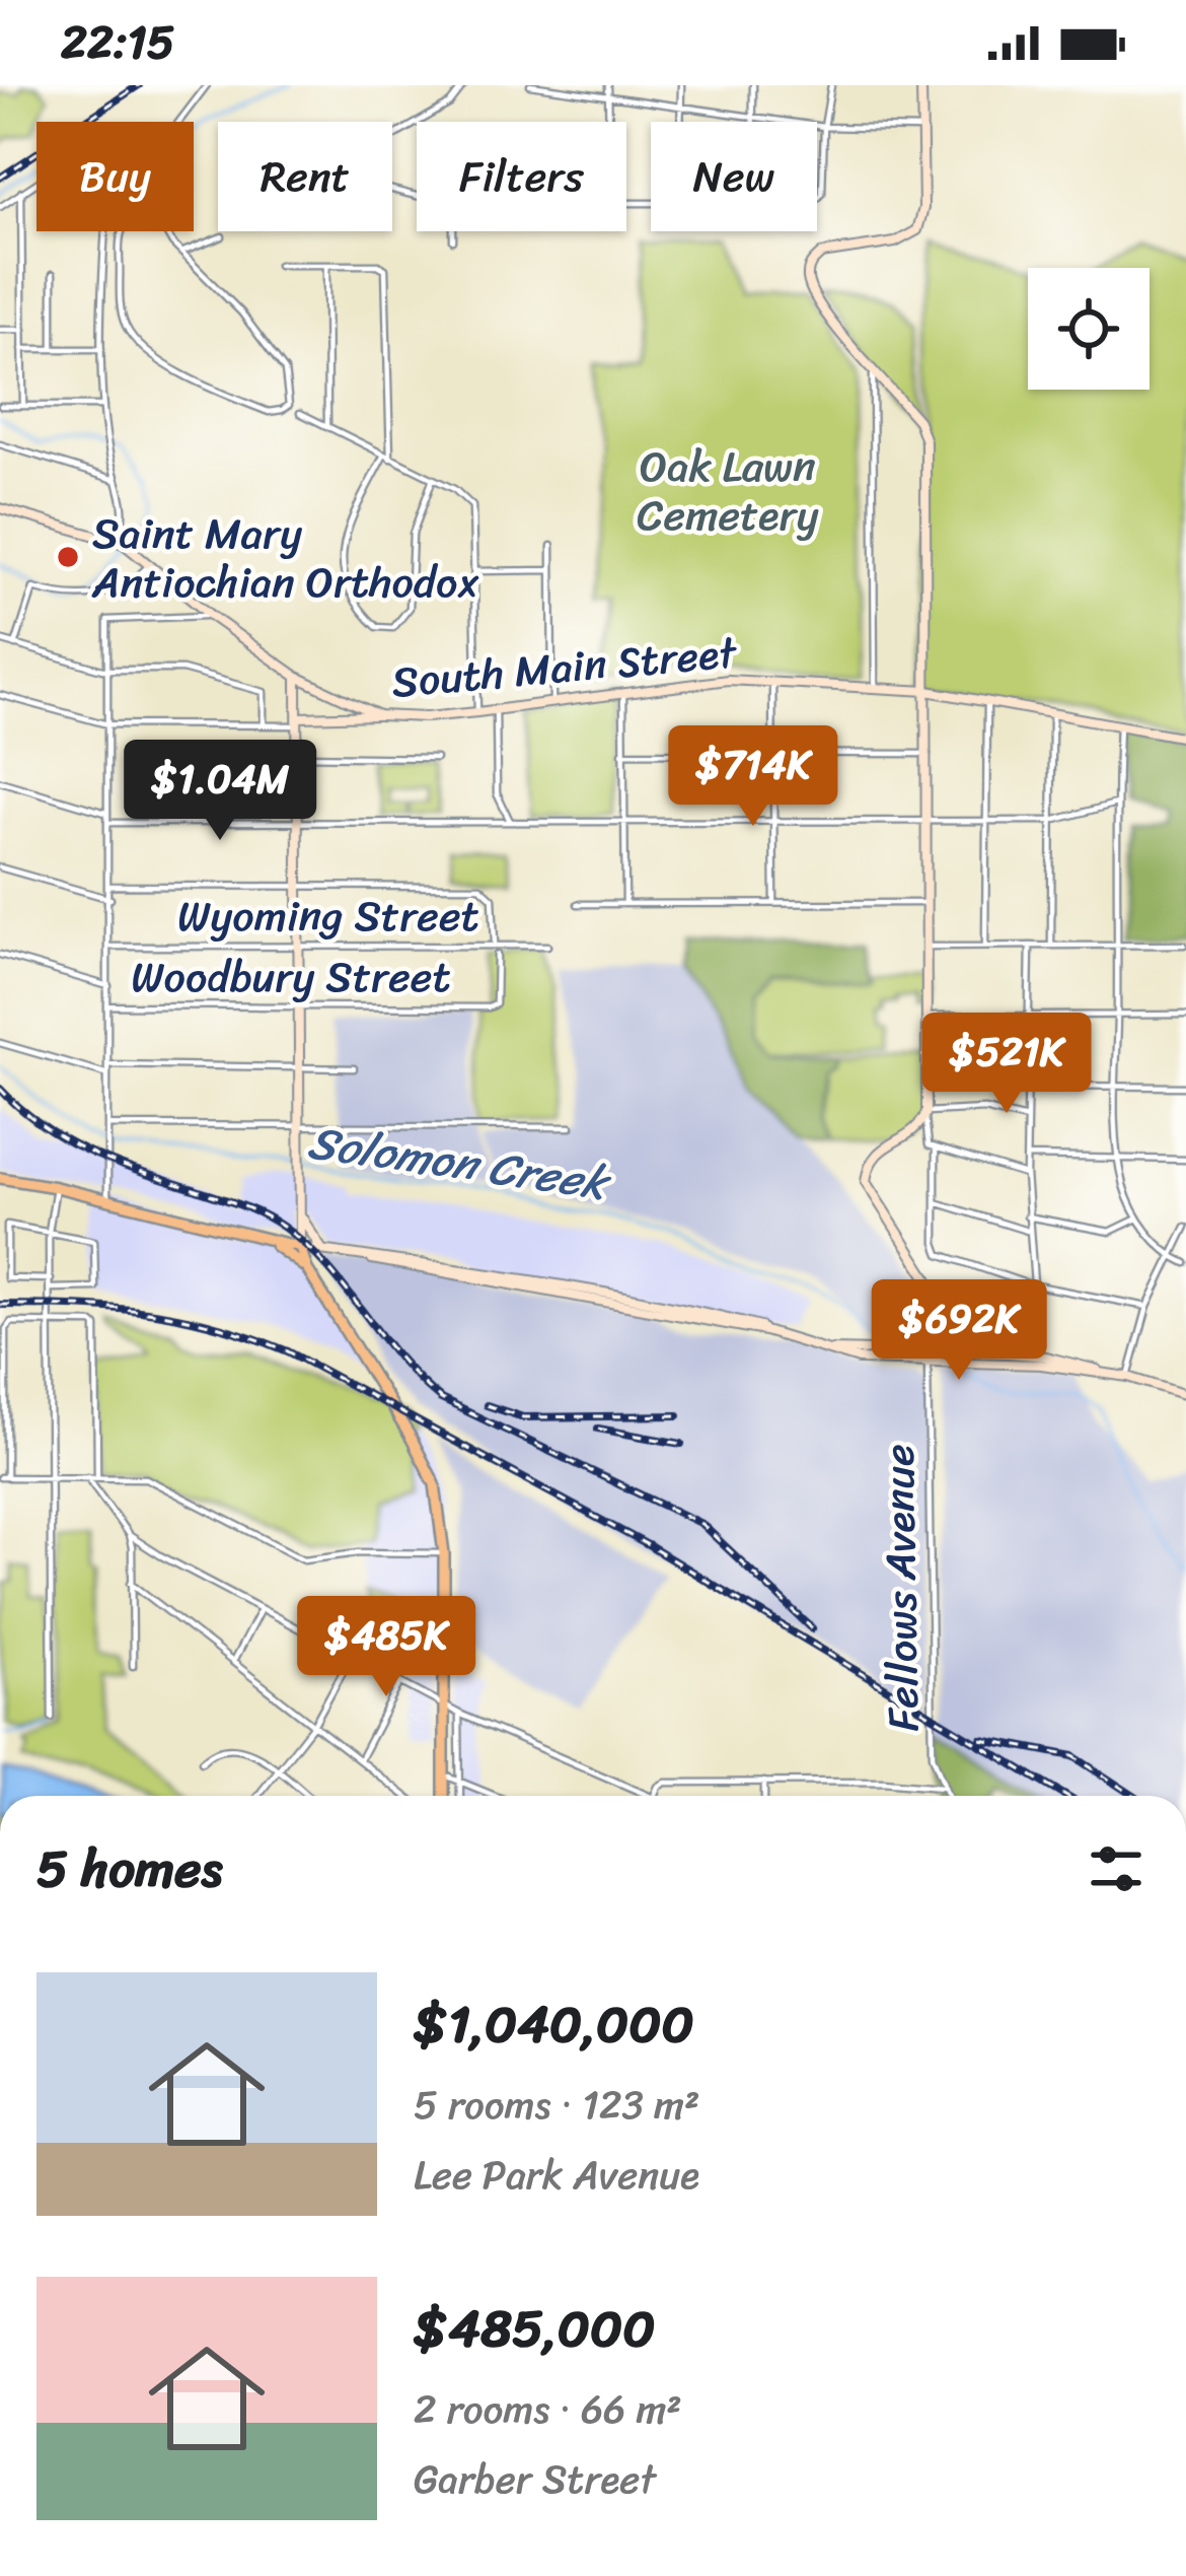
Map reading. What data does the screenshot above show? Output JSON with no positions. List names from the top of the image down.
{
  "streets": {
    "main road": ["South Main Street"],
    "street": ["Wyoming Street", "Woodbury Street", "Fellows Avenue"]
  },
  "water": ["Solomon Creek"],
  "parks": ["Oak Lawn Cemetery"],
  "places": ["Saint Mary Antiochian Orthodox"],
  "page": {
    "status": "22:15",
    "chip": [
      "Buy",
      "Rent",
      "Filters",
      "New"
    ],
    "price": [
      "$714K",
      "$1.04M",
      "$521K",
      "$692K",
      "$485K"
    ],
    "heading": "5 homes",
    "list": [
      {
        "name": "$1,040,000",
        "note": "5 rooms · 123 m² · Lee Park Avenue"
      },
      {
        "name": "$485,000",
        "note": "2 rooms · 66 m² · Garber Street"
      }
    ]
  }
}
